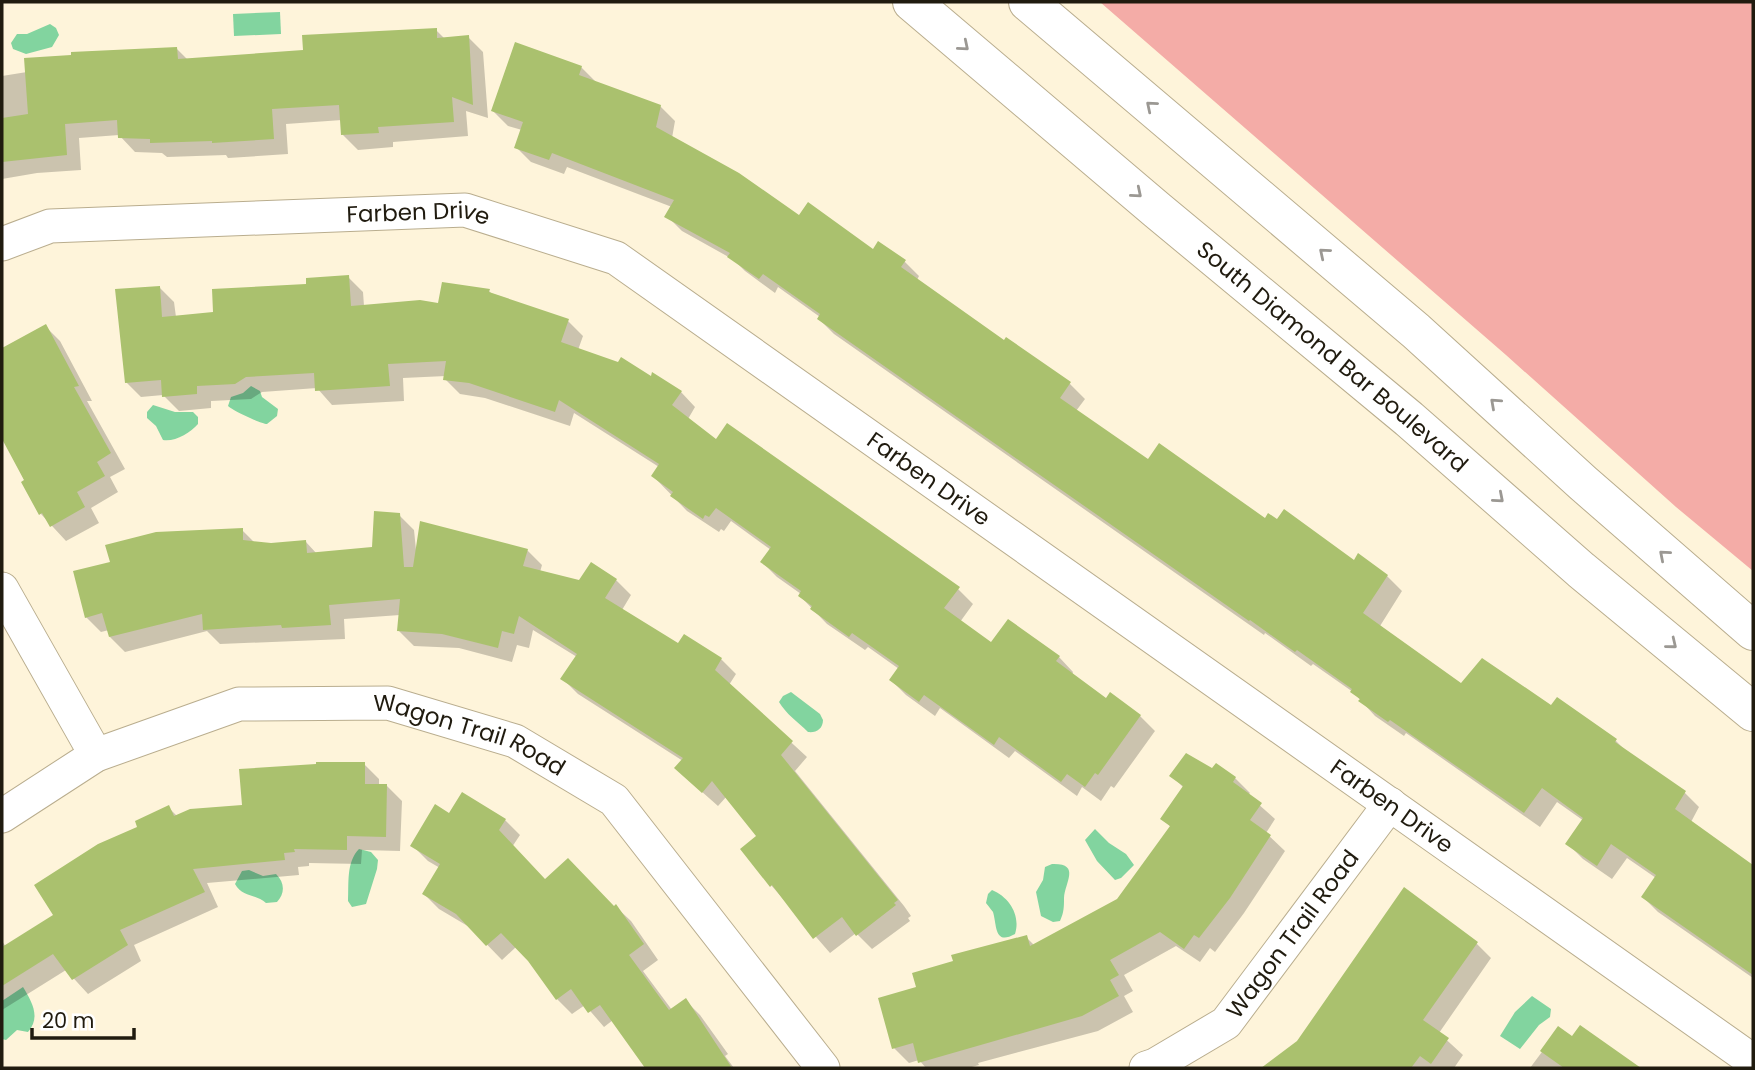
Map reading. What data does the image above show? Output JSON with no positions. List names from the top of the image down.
{
  "streets": {
    "main road": ["South Diamond Bar Boulevard"],
    "street": ["Farben Drive", "Wagon Trail Road"]
  },
  "crossings": [
    ["Farben Drive", "Wagon Trail Road"]
  ],
  "scale_bar": "20 m"
}
